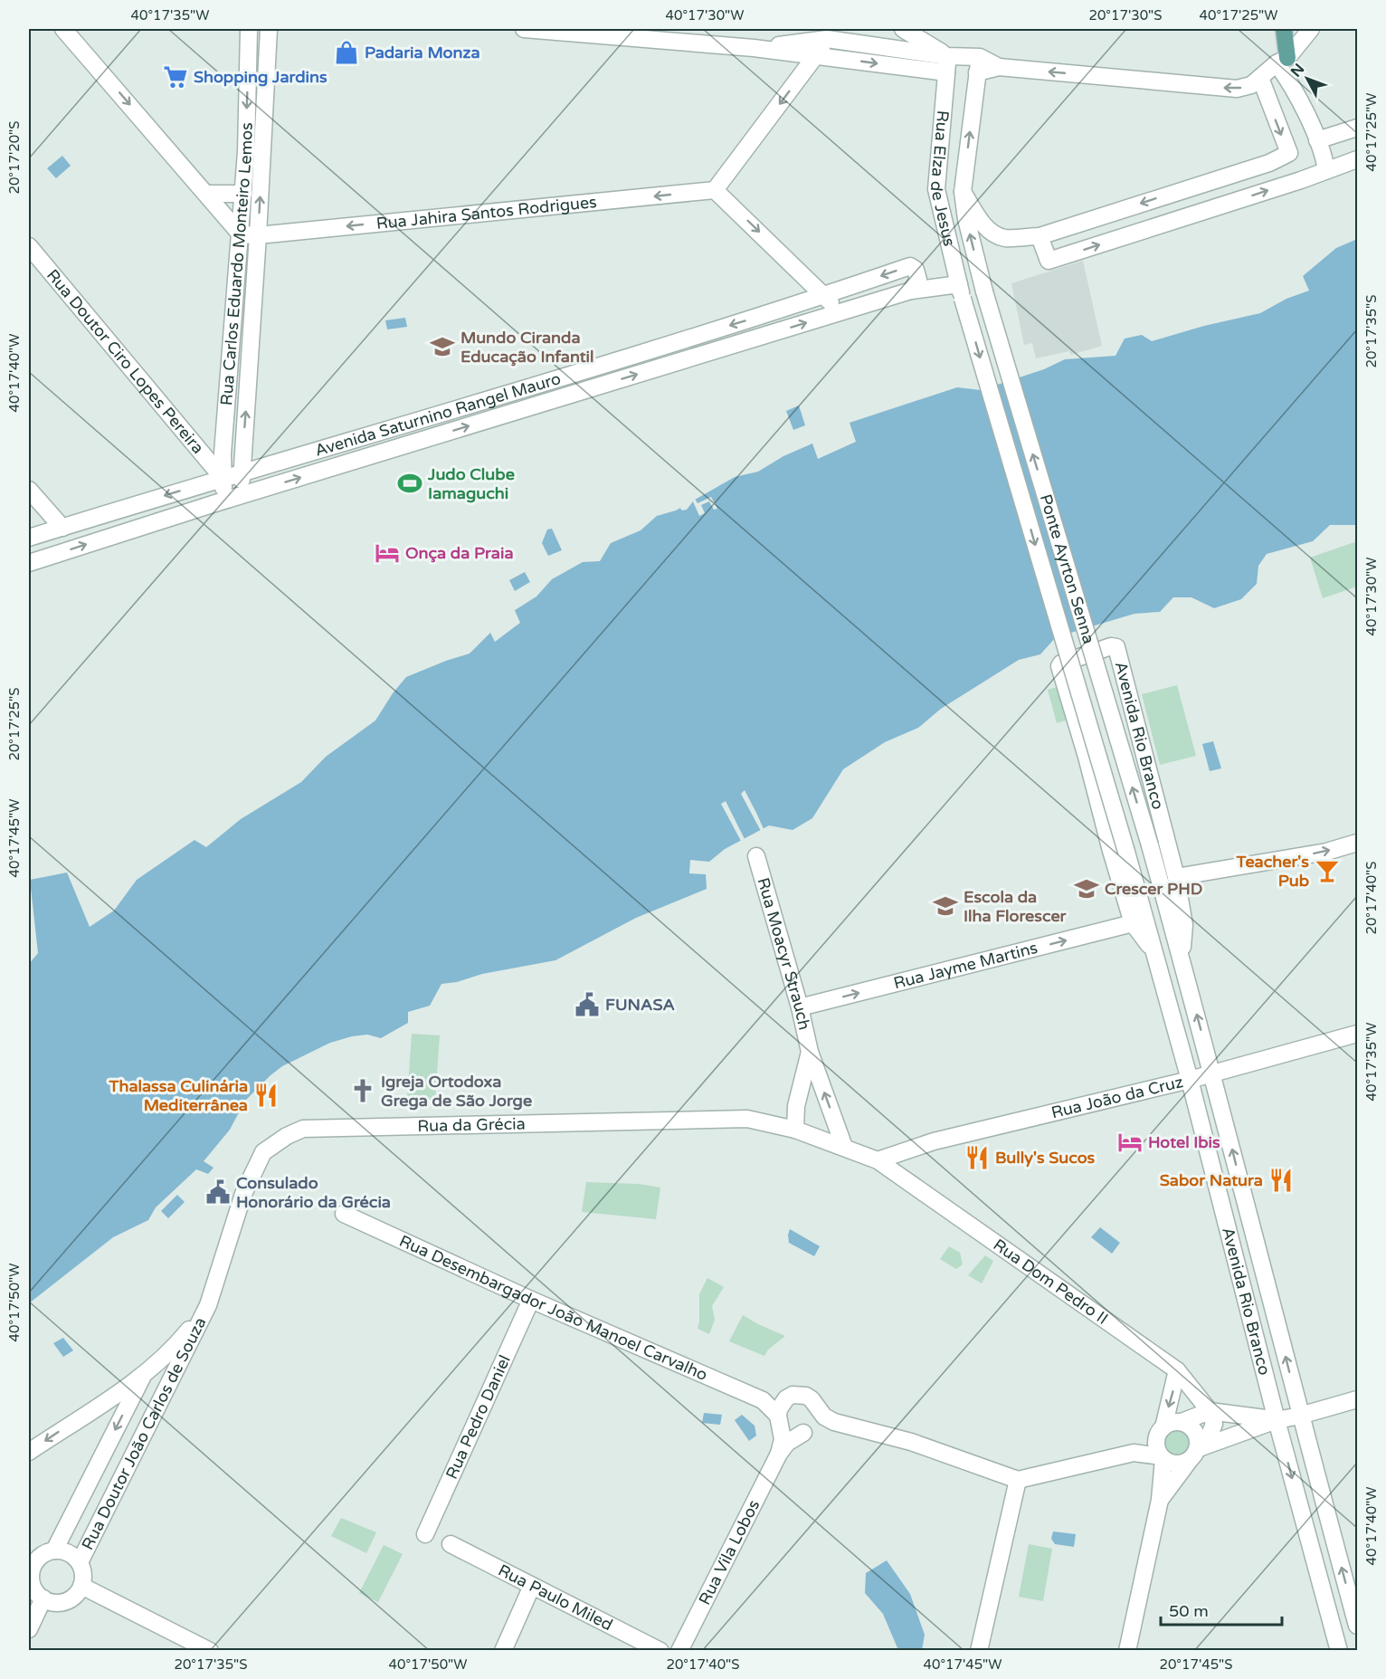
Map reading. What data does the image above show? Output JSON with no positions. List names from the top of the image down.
{
  "streets": {
    "street": [
      "Rua Elza de Jesus",
      "Rua Jahira Santos Rodrigues",
      "Rua Carlos Eduardo Monteiro Lemos",
      "Rua Doutor Ciro Lopes Pereira",
      "Avenida Saturnino Rangel Mauro",
      "Ponte Ayrton Senna",
      "Avenida Rio Branco",
      "Rua Moacyr Strauch",
      "Rua Jayme Martins",
      "Rua João da Cruz",
      "Rua da Grécia",
      "Rua Dom Pedro II",
      "Rua Desembargador João Manoel Carvalho",
      "Rua Pedro Daniel",
      "Rua Doutor João Carlos de Souza",
      "Rua Vila Lobos",
      "Rua Paulo Miled"
    ]
  },
  "crossings": [
    ["Rua Elza de Jesus", "Avenida Saturnino Rangel Mauro"],
    ["Rua Elza de Jesus", "Ponte Ayrton Senna"],
    ["Rua Jahira Santos Rodrigues", "Rua Carlos Eduardo Monteiro Lemos"],
    ["Rua Carlos Eduardo Monteiro Lemos", "Rua Doutor Ciro Lopes Pereira"],
    ["Rua Carlos Eduardo Monteiro Lemos", "Avenida Saturnino Rangel Mauro"],
    ["Rua Doutor Ciro Lopes Pereira", "Avenida Saturnino Rangel Mauro"],
    ["Avenida Saturnino Rangel Mauro", "Ponte Ayrton Senna"],
    ["Ponte Ayrton Senna", "Avenida Rio Branco"],
    ["Avenida Rio Branco", "Rua Jayme Martins"],
    ["Avenida Rio Branco", "Rua João da Cruz"],
    ["Rua Moacyr Strauch", "Rua Jayme Martins"],
    ["Rua Moacyr Strauch", "Rua da Grécia"],
    ["Rua Moacyr Strauch", "Rua Dom Pedro II"],
    ["Rua João da Cruz", "Rua Dom Pedro II"],
    ["Rua da Grécia", "Rua Dom Pedro II"],
    ["Rua da Grécia", "Rua Doutor João Carlos de Souza"],
    ["Rua Desembargador João Manoel Carvalho", "Rua Pedro Daniel"],
    ["Rua Desembargador João Manoel Carvalho", "Rua Vila Lobos"]
  ],
  "one_way": ["Rua Jahira Santos Rodrigues", "Rua Jayme Martins"],
  "places": {
    "shop": ["Padaria Monza"],
    "supermarket": ["Shopping Jardins"],
    "school or university": ["Mundo Ciranda Educação Infantil", "Crescer PHD", "Escola da Ilha Florescer"],
    "sports": ["Judo Clube Iamaguchi"],
    "hotel": ["Onça da Praia", "Hotel Ibis"],
    "bar": ["Teacher's Pub"],
    "public building": ["FUNASA", "Consulado Honorário da Grécia"],
    "church": ["Igreja Ortodoxa Grega de São Jorge"],
    "restaurant": ["Thalassa Culinária Mediterrânea", "Bully's Sucos", "Sabor Natura"]
  },
  "scale_bar": "50 m",
  "north": "top left",
  "coordinates": [
    "40°17'35\"W",
    "40°17'30\"W",
    "20°17'30\"S",
    "40°17'25\"W",
    "20°17'20\"S",
    "20°17'35\"S",
    "40°17'40\"W",
    "20°17'25\"S",
    "40°17'45\"W",
    "20°17'40\"S",
    "40°17'50\"W",
    "20°17'45\"S"
  ]
}
